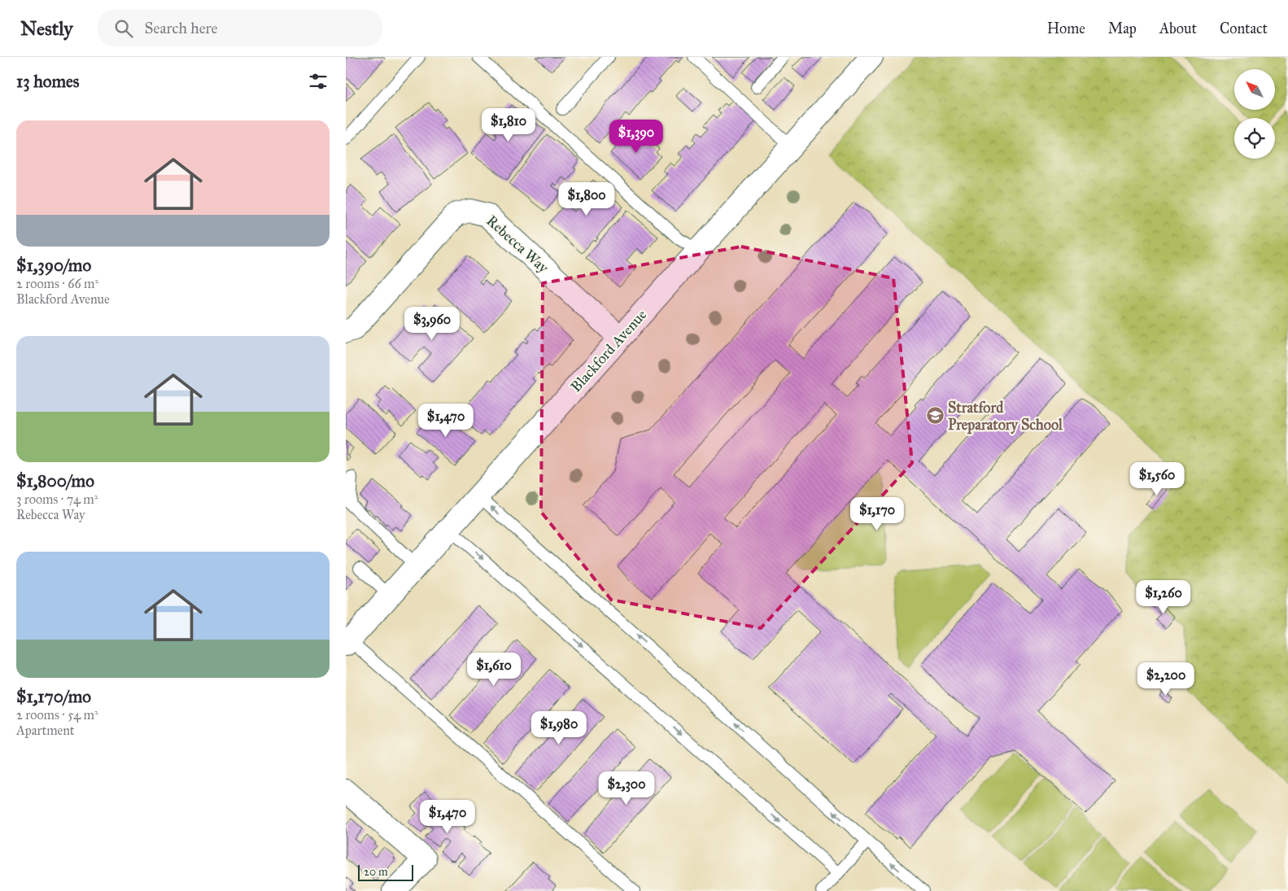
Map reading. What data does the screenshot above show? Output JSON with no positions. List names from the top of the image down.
{
  "streets": {
    "street": ["Rebecca Way", "Blackford Avenue"]
  },
  "crossings": [
    ["Rebecca Way", "Blackford Avenue"]
  ],
  "places": {
    "school or university": ["Stratford Preparatory School"]
  },
  "scale_bar": "20 m",
  "north": "top left",
  "page": {
    "header": "Nestly",
    "search": "Search here",
    "nav": [
      "Home",
      "Map",
      "About",
      "Contact"
    ],
    "heading": "13 homes",
    "list": [
      {
        "name": "$1,390/mo",
        "note": "2 rooms · 66 m² · Blackford Avenue"
      },
      {
        "name": "$1,800/mo",
        "note": "3 rooms · 74 m² · Rebecca Way"
      },
      {
        "name": "$1,170/mo",
        "note": "2 rooms · 54 m² · Apartment"
      }
    ],
    "price": [
      "$1,810",
      "$1,390",
      "$1,800",
      "$3,960",
      "$1,470",
      "$1,560",
      "$1,170",
      "$1,260",
      "$1,610",
      "$2,200",
      "$1,980",
      "$2,300",
      "$1,470"
    ],
    "scale": "20 m"
  }
}
